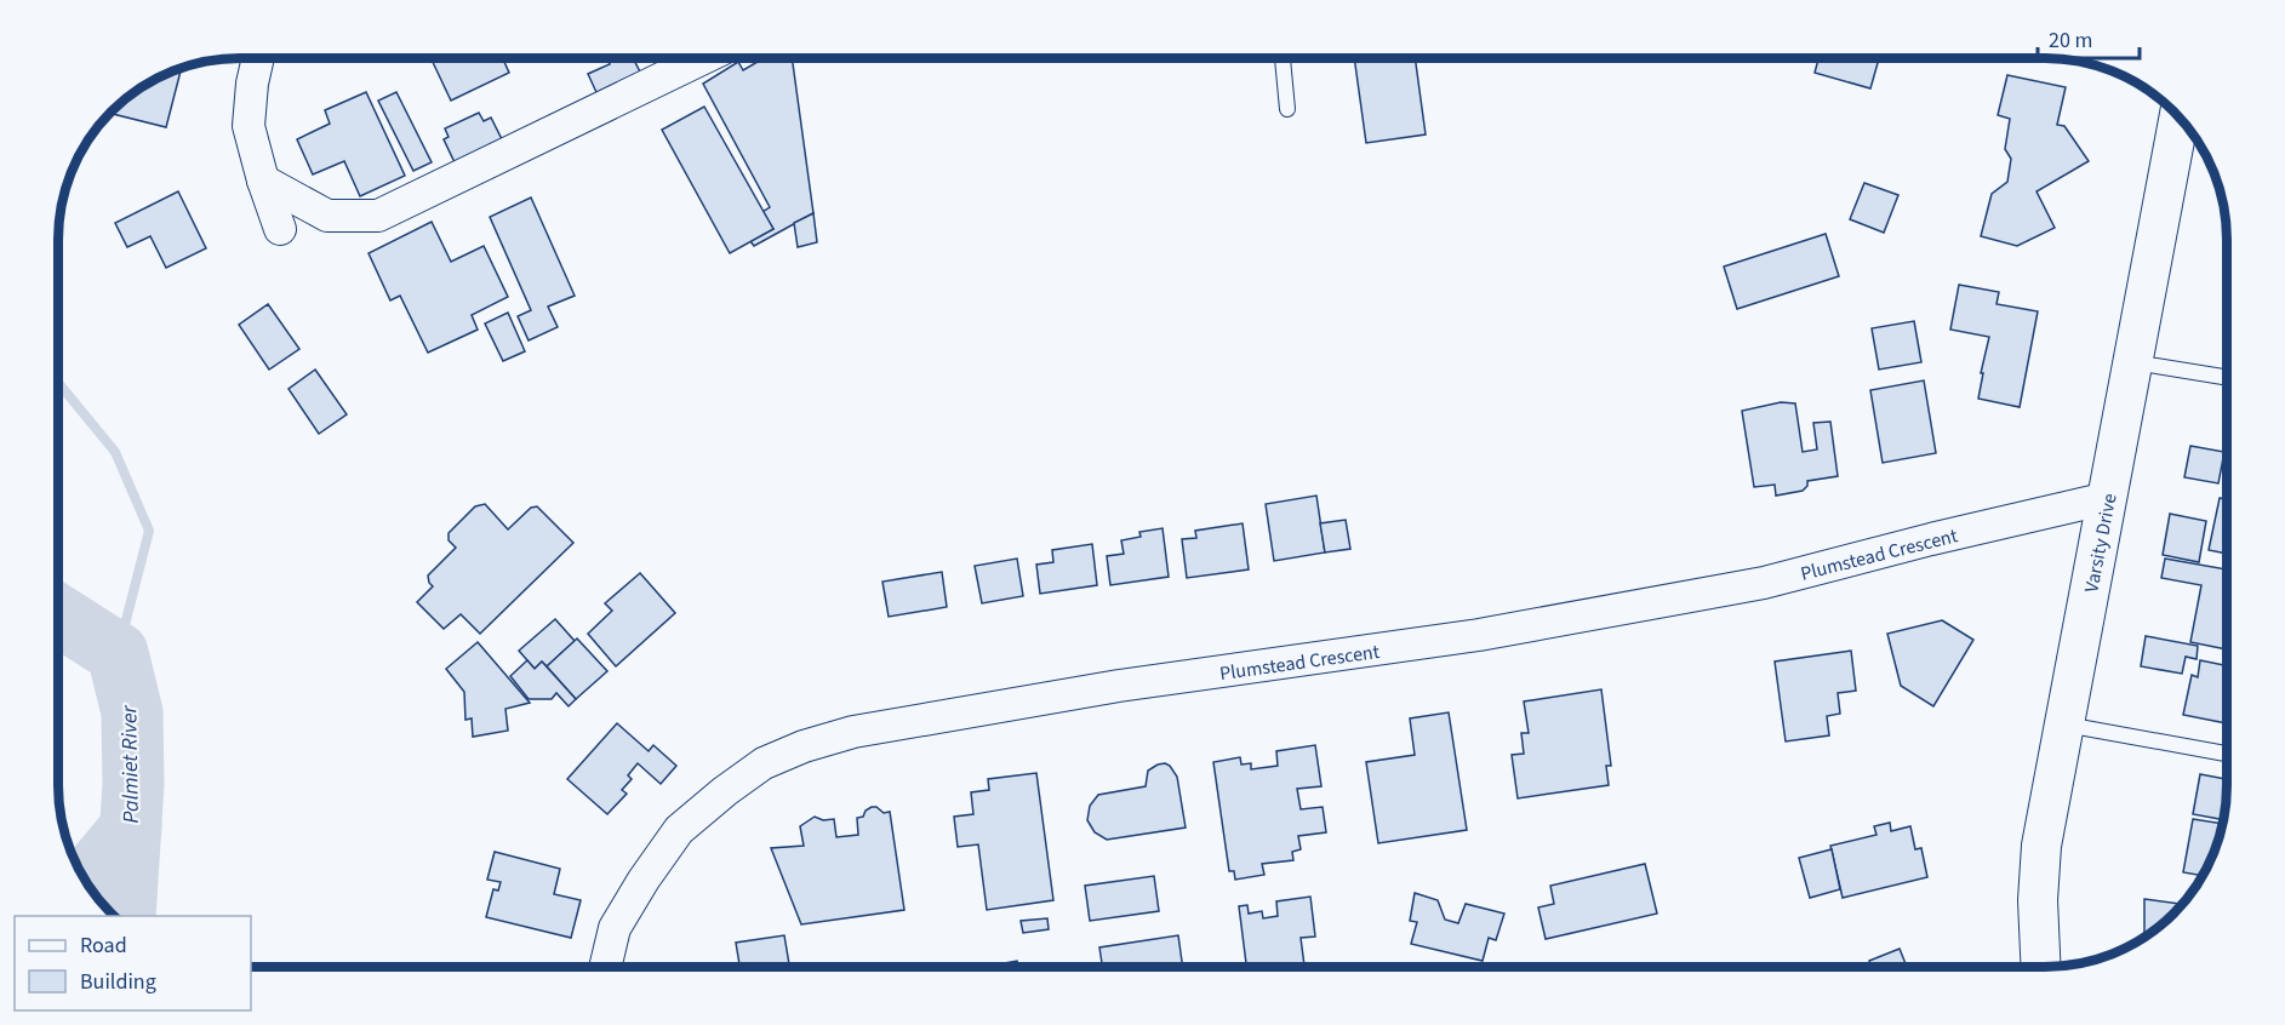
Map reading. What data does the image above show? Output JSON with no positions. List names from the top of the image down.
{
  "streets": {
    "street": ["Varsity Drive", "Plumstead Crescent"]
  },
  "crossings": [
    ["Varsity Drive", "Plumstead Crescent"]
  ],
  "water": ["Palmiet River"],
  "legend": ["Road", "Building"],
  "scale_bar": "20 m"
}
